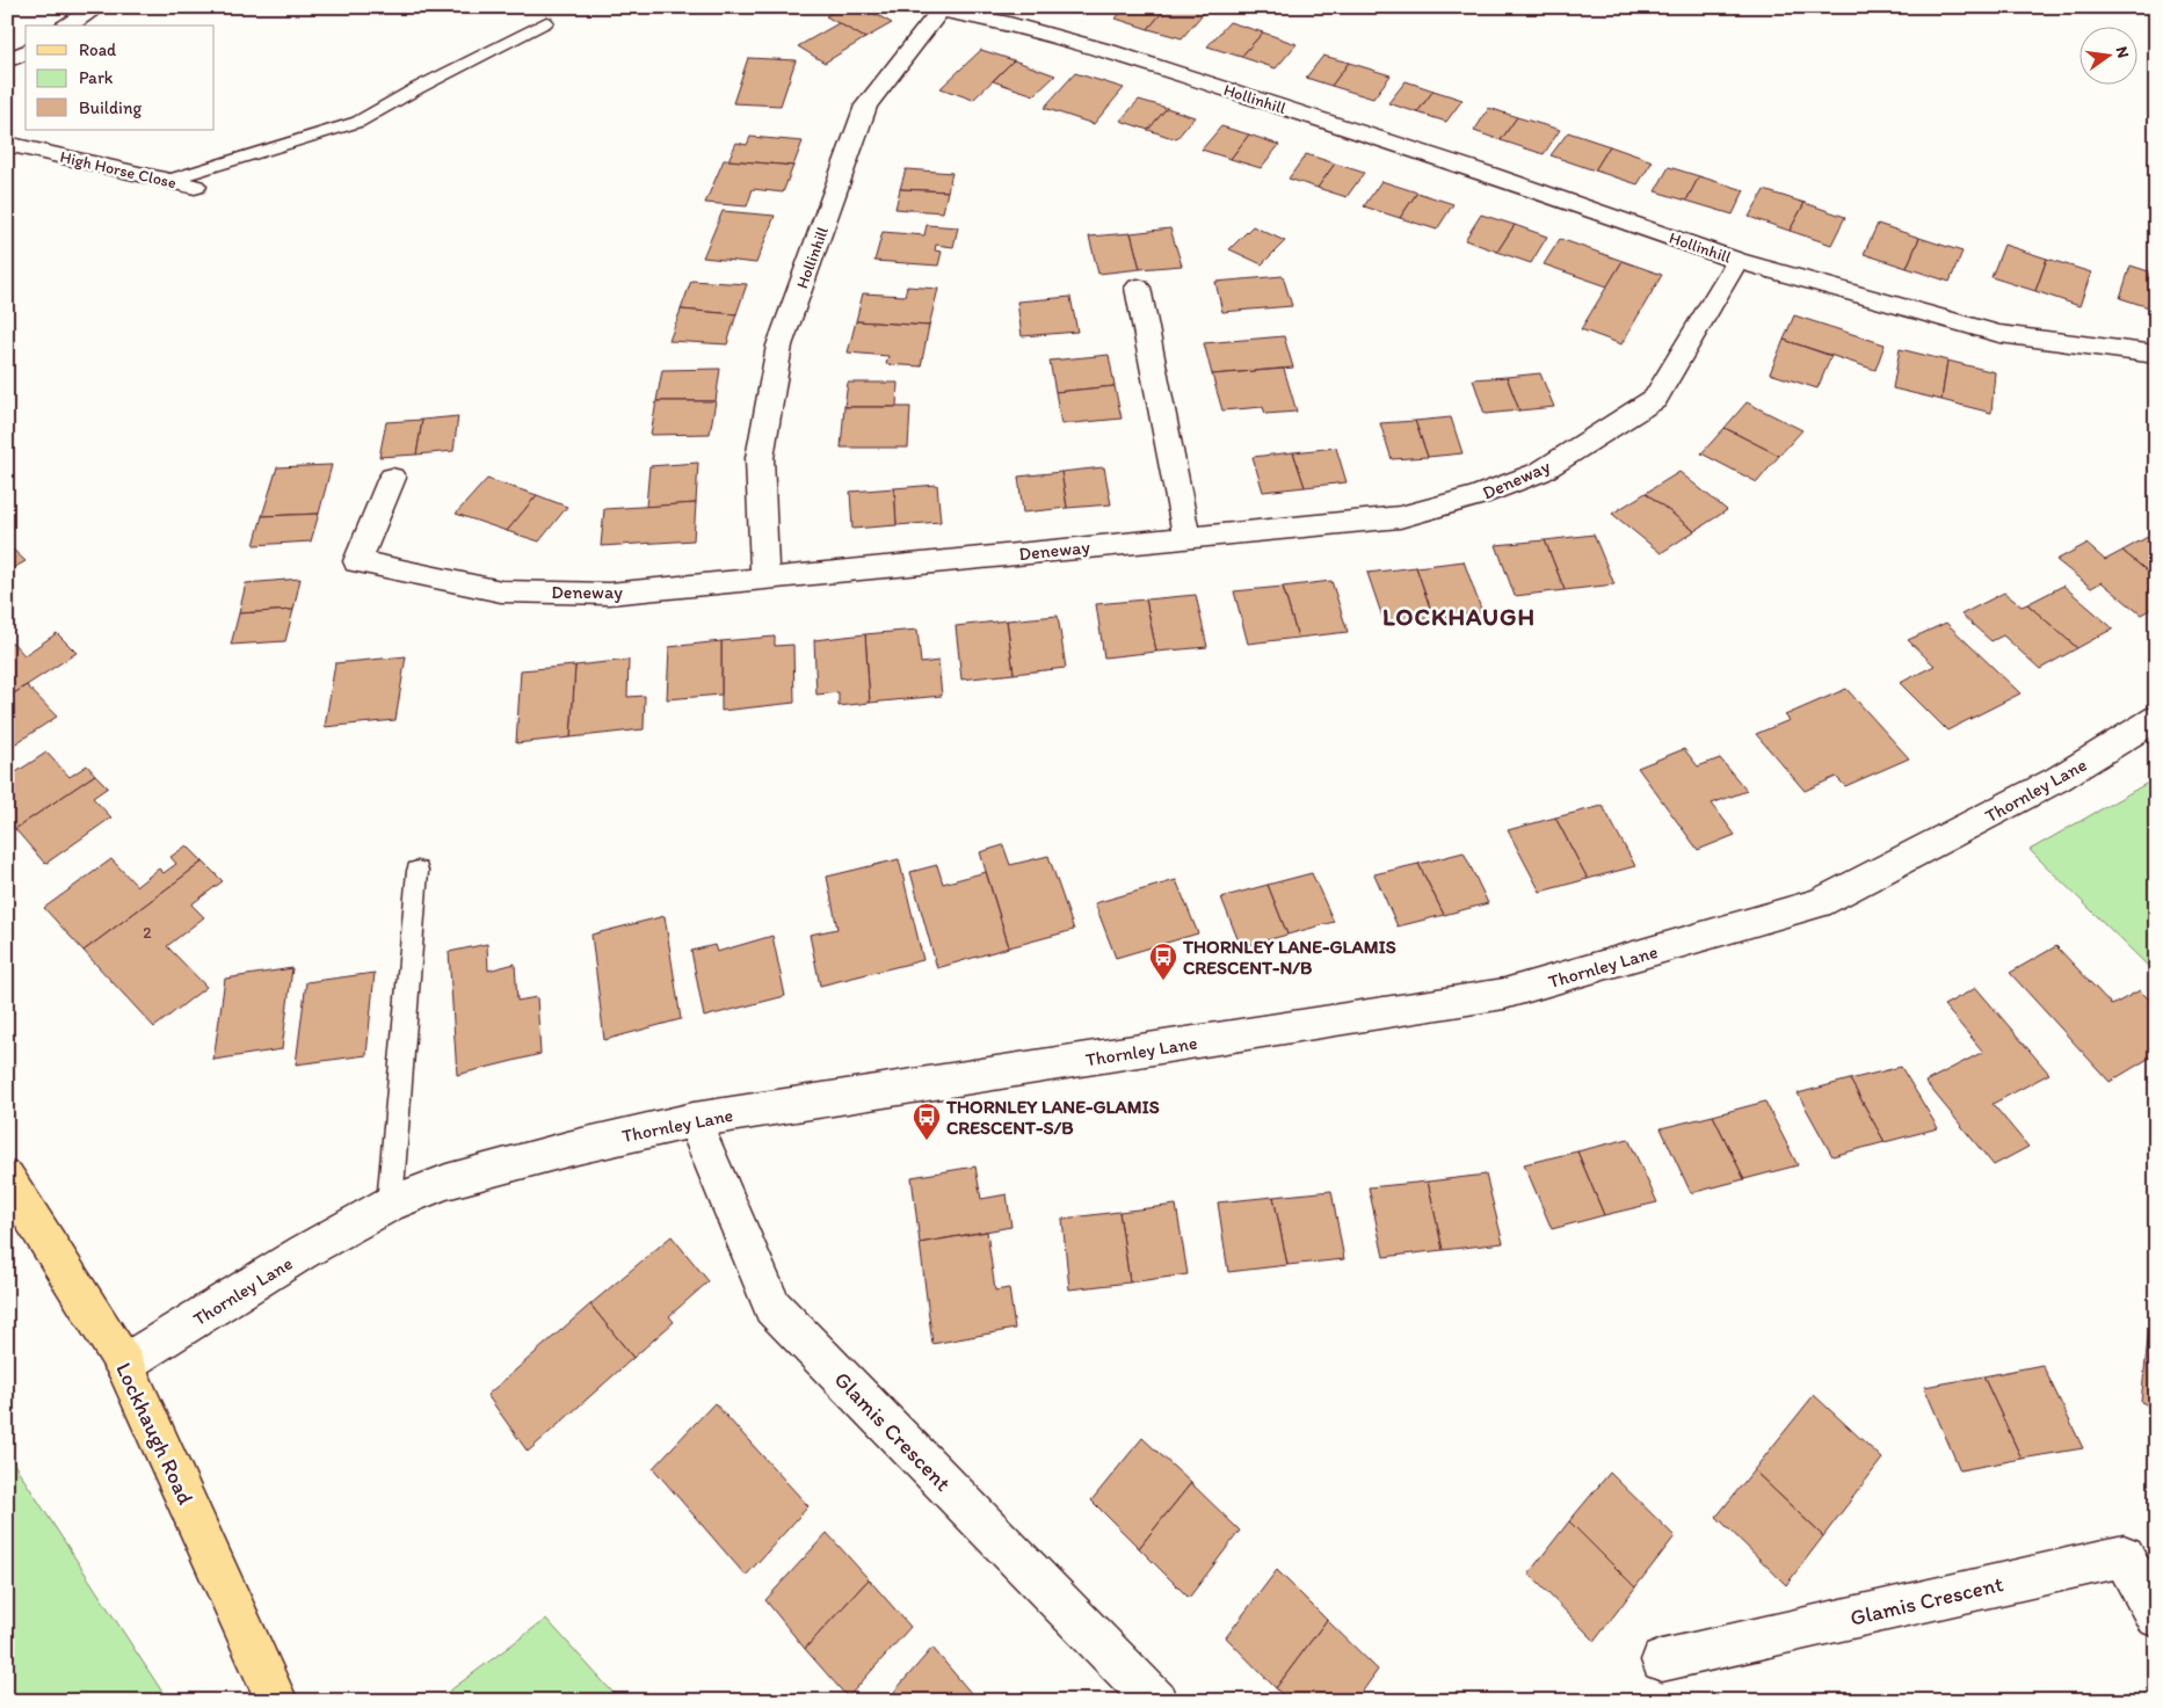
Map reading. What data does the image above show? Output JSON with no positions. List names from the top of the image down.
{
  "streets": {
    "main road": ["Lockhaugh Road"],
    "street": [
      "Hollinhill",
      "High Horse Close",
      "Deneway",
      "Thornley Lane",
      "Glamis Crescent"
    ]
  },
  "crossings": [
    ["Hollinhill", "Deneway"],
    ["Thornley Lane", "Glamis Crescent"],
    ["Thornley Lane", "Lockhaugh Road"]
  ],
  "districts": ["LOCKHAUGH"],
  "places": {
    "bus stop": ["THORNLEY LANE-GLAMIS CRESCENT-N/B", "THORNLEY LANE-GLAMIS CRESCENT-S/B"]
  },
  "house_numbers": ["2"],
  "legend": ["Road", "Park", "Building"],
  "north": "right"
}
